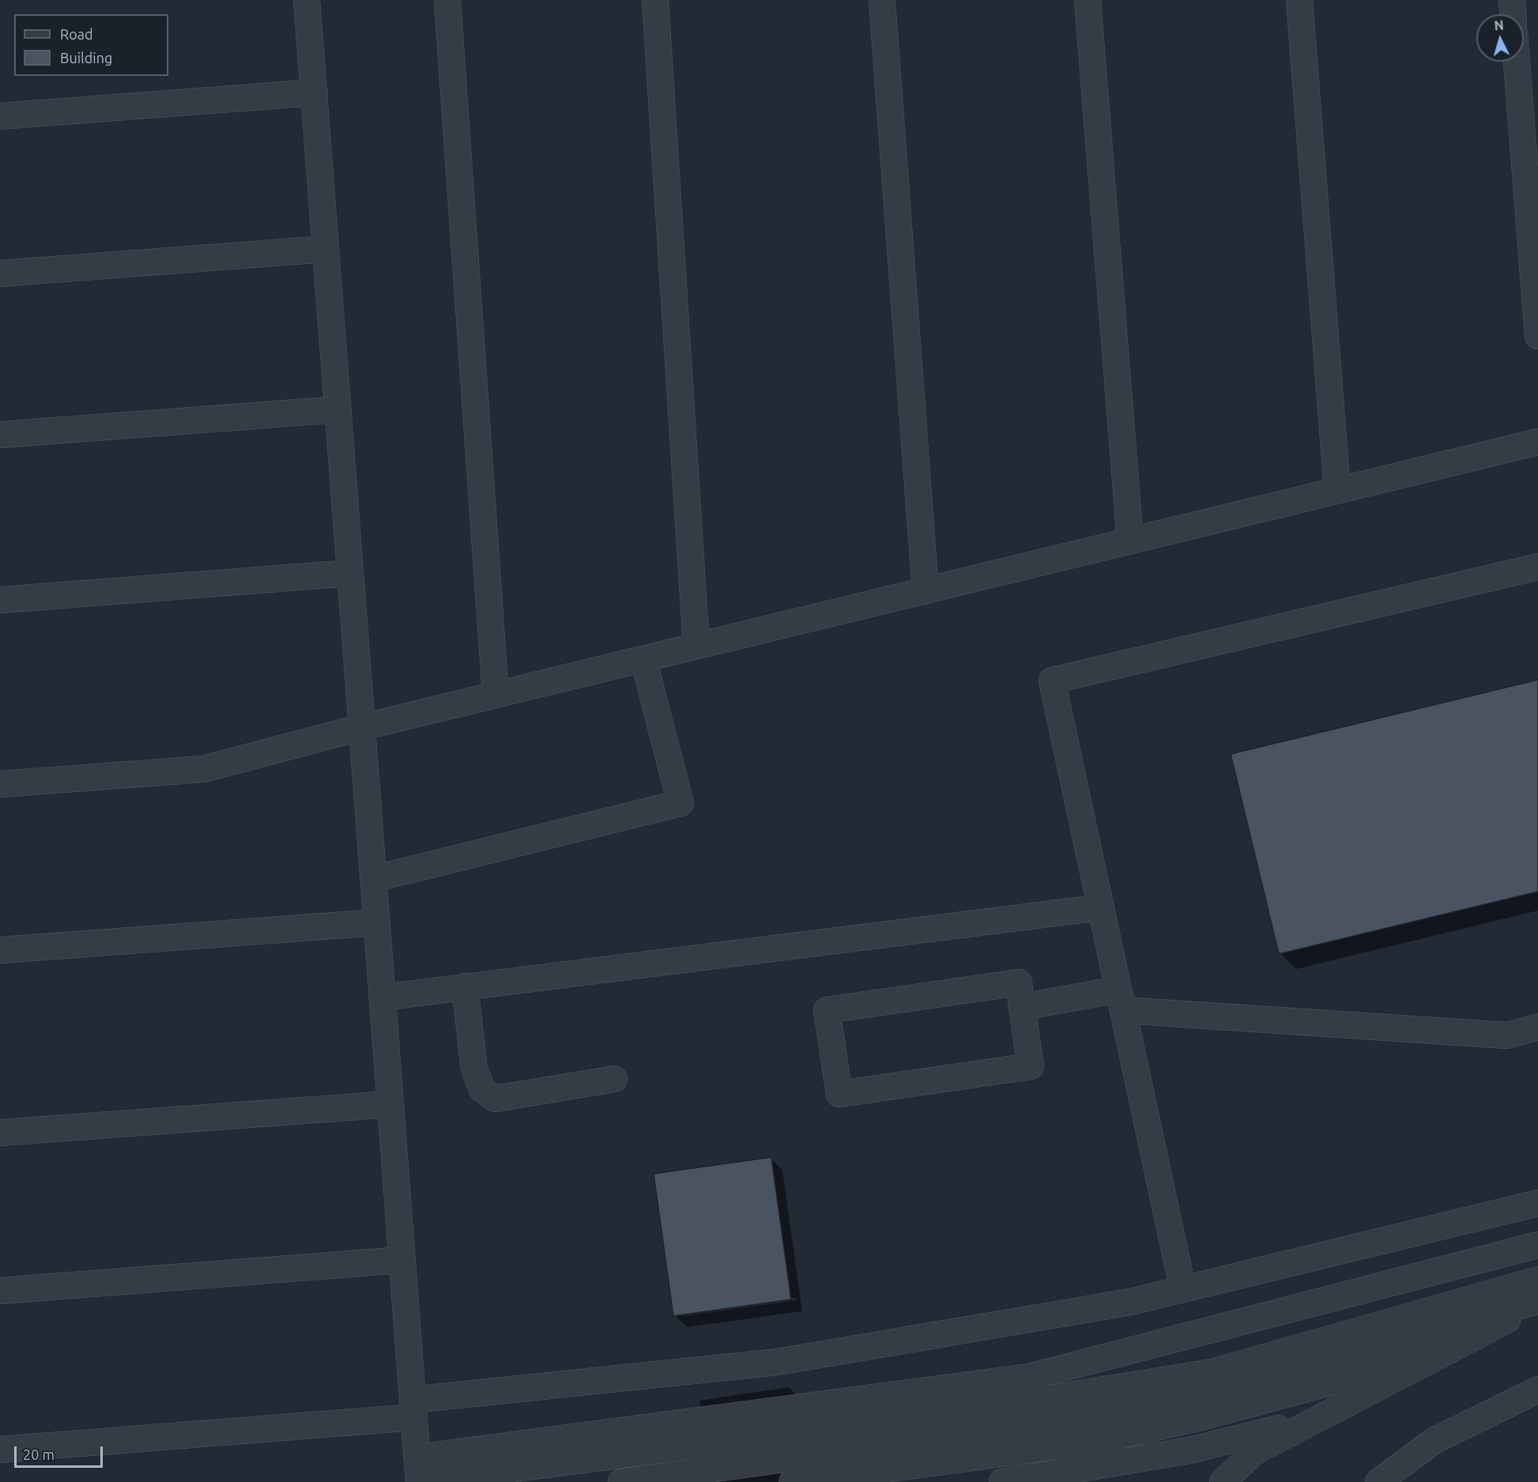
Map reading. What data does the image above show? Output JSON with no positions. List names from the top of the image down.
{
  "legend": ["Road", "Building"],
  "scale_bar": "20 m",
  "north": "top"
}
